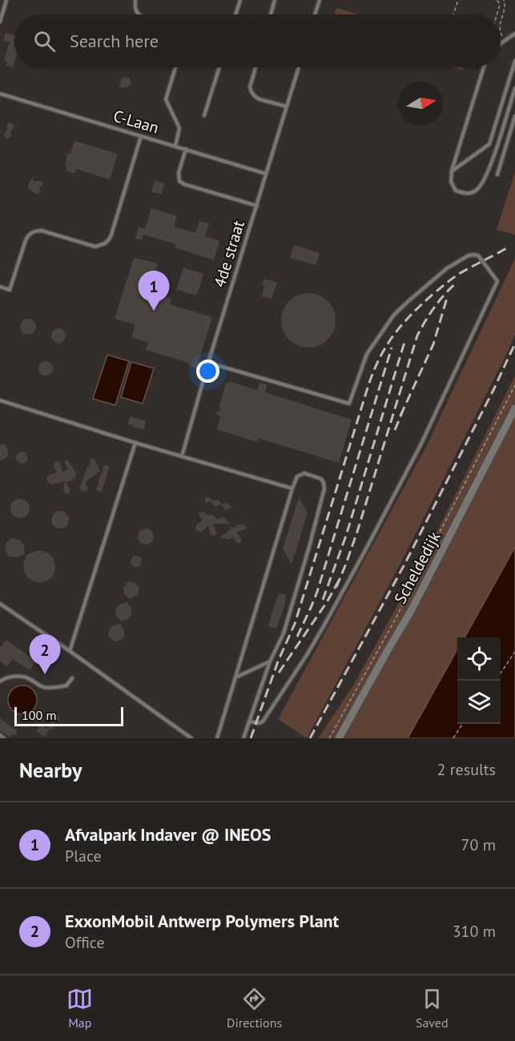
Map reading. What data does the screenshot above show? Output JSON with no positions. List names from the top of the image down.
{
  "streets": {
    "street": ["Scheldedijk"],
    "lane": ["C-Laan", "4de straat"]
  },
  "crossings": [
    ["C-Laan", "4de straat"]
  ],
  "scale_bar": "100 m",
  "north": "right",
  "page": {
    "search": "Search here",
    "pins": ["1", "2"],
    "scale": "100 m",
    "heading": ["Nearby", "2 results"],
    "list": [
      {
        "mark": "1",
        "name": "Afvalpark Indaver @ INEOS",
        "note": "Place",
        "value": "70 m"
      },
      {
        "mark": "2",
        "name": "ExxonMobil Antwerp Polymers Plant",
        "note": "Office",
        "value": "310 m"
      }
    ],
    "nav": ["Map", "Directions", "Saved"]
  }
}
